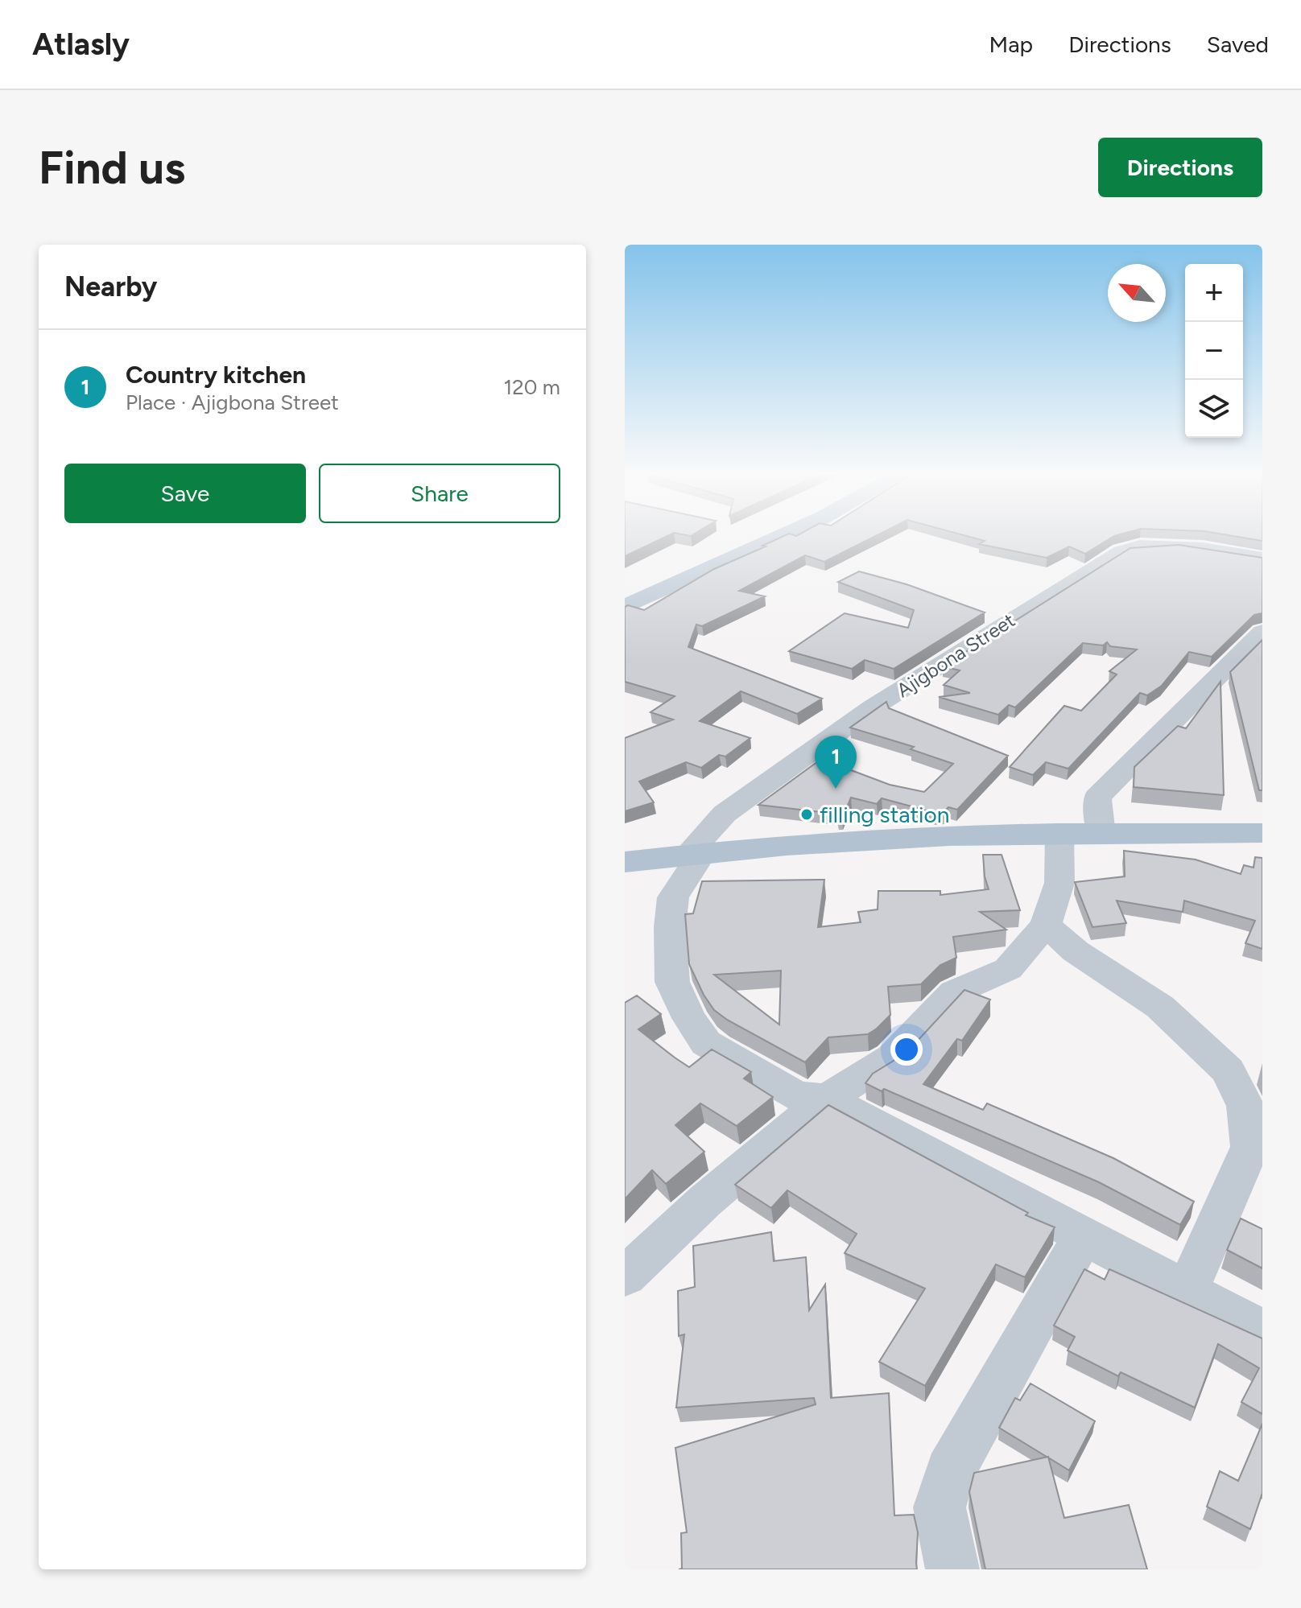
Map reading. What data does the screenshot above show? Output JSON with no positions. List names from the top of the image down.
{
  "streets": {
    "street": ["Ajigbona Street"]
  },
  "places": ["filling station"],
  "north": "top left",
  "page": {
    "header": "Atlasly",
    "nav": ["Map", "Directions", "Saved"],
    "buttons": [
      "Directions",
      ["Save", "Share"]
    ],
    "title": "Find us",
    "heading": "Nearby",
    "map_buttons": ["+", "−"],
    "list": [
      {
        "mark": "1",
        "name": "Country kitchen",
        "note": "Place · Ajigbona Street",
        "value": "120 m"
      }
    ],
    "pins": "1"
  }
}
